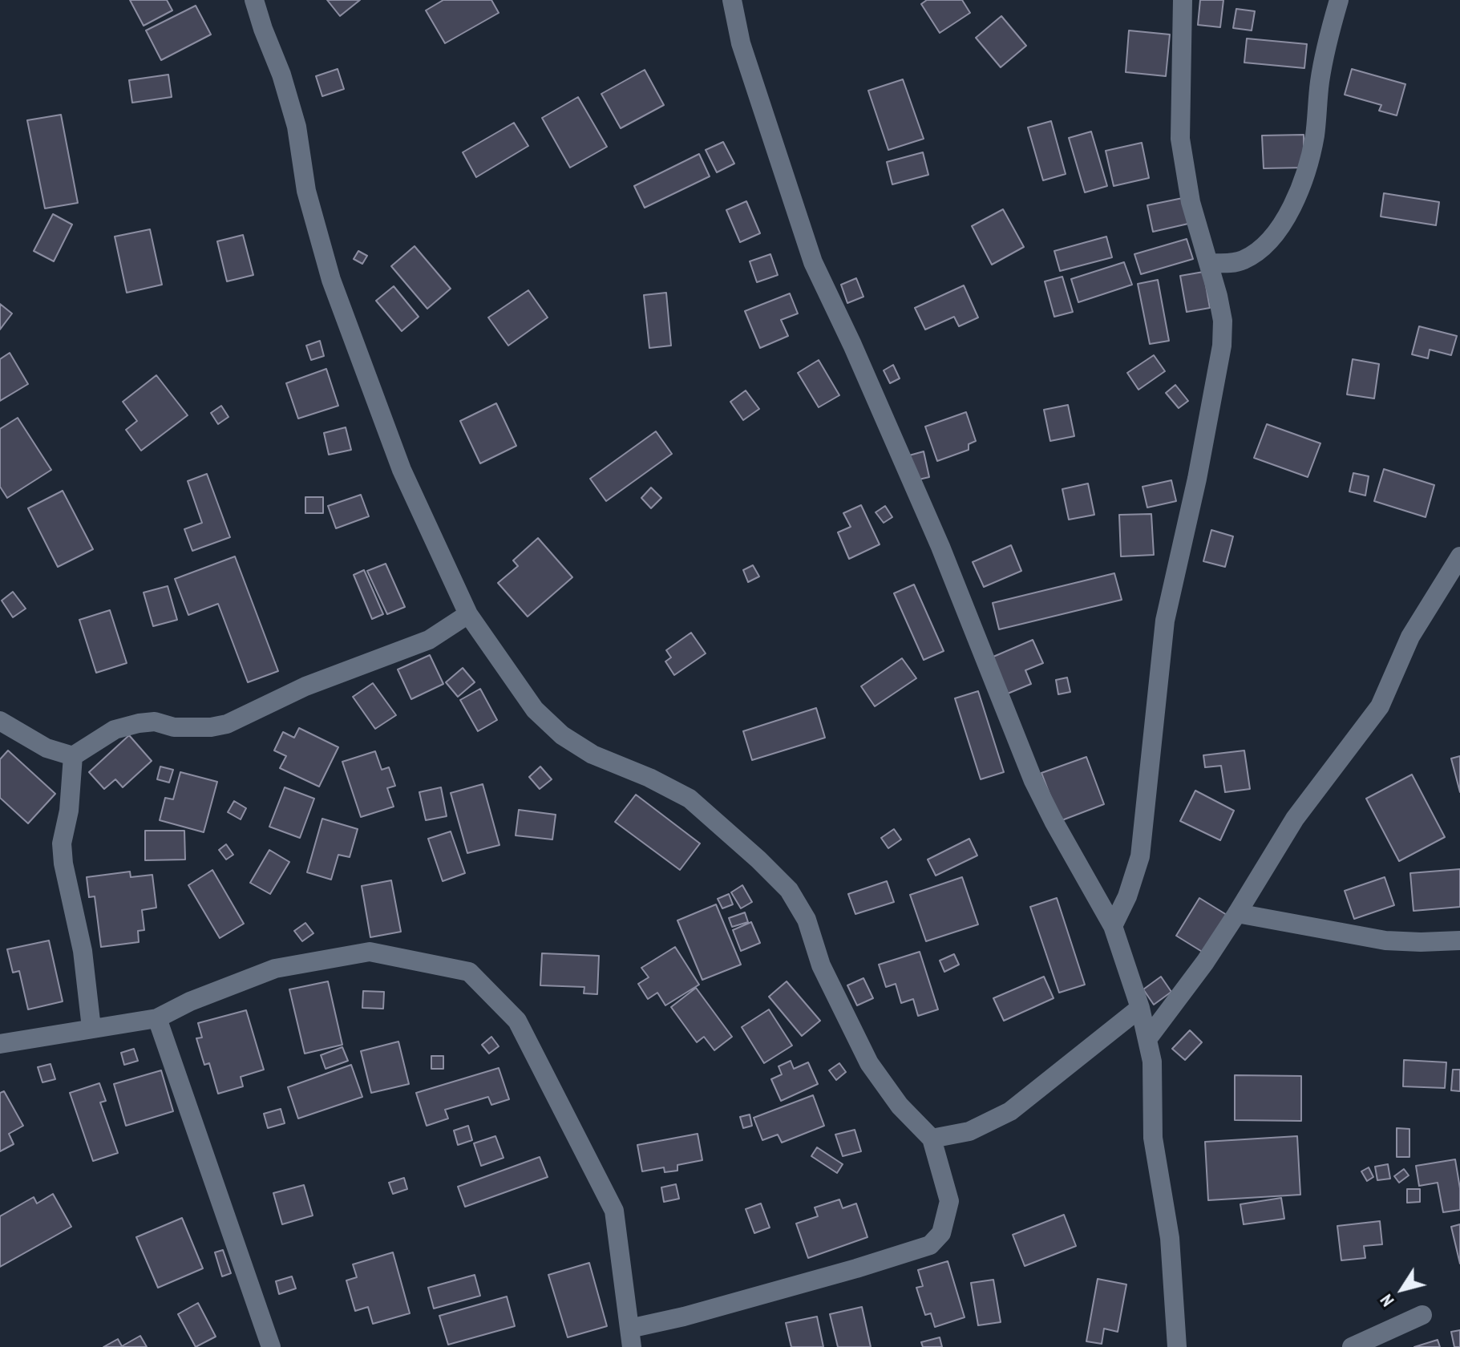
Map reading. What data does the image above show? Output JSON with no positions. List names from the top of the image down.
{
  "north": "bottom left"
}
